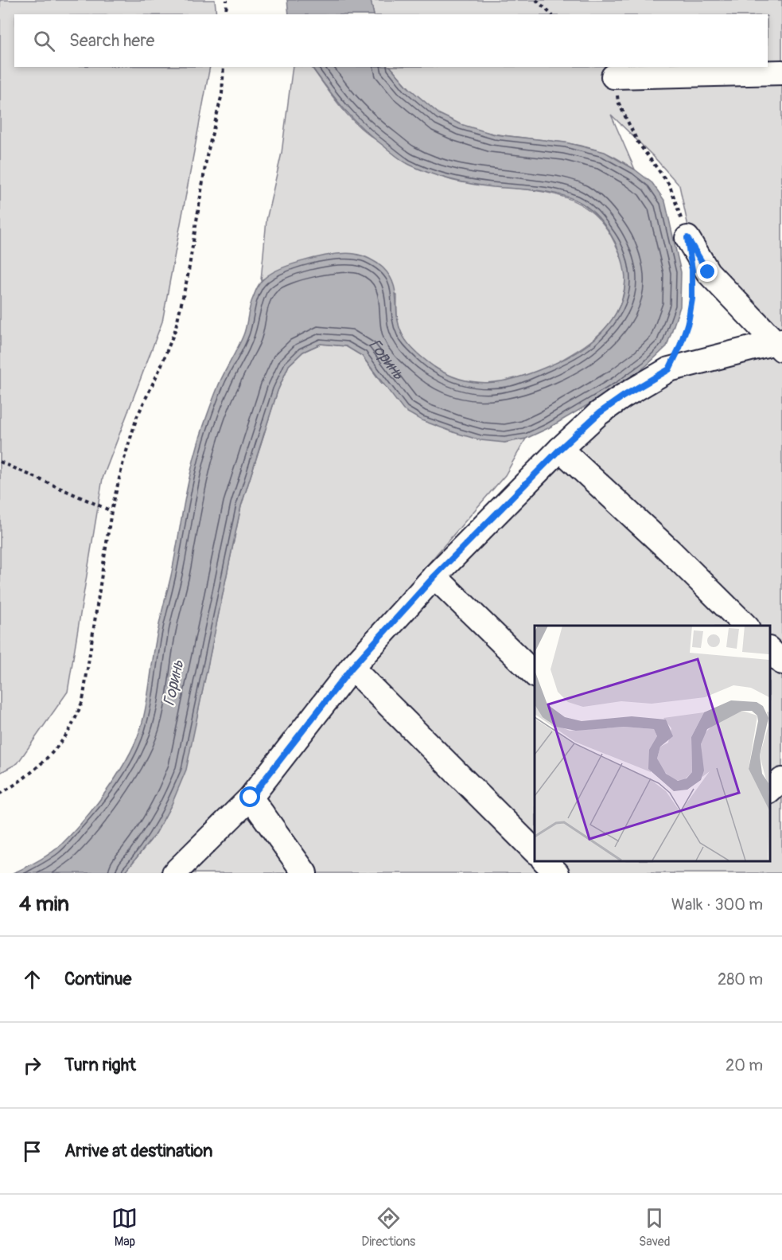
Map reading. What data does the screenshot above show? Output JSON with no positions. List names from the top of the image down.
{
  "water": ["Горинь"],
  "page": {
    "search": "Search here",
    "heading": ["4 min", "Walk · 300 m"],
    "list": [
      ["Continue", "280 m"],
      ["Turn right", "20 m"],
      "Arrive at destination"
    ],
    "nav": ["Map", "Directions", "Saved"]
  }
}
